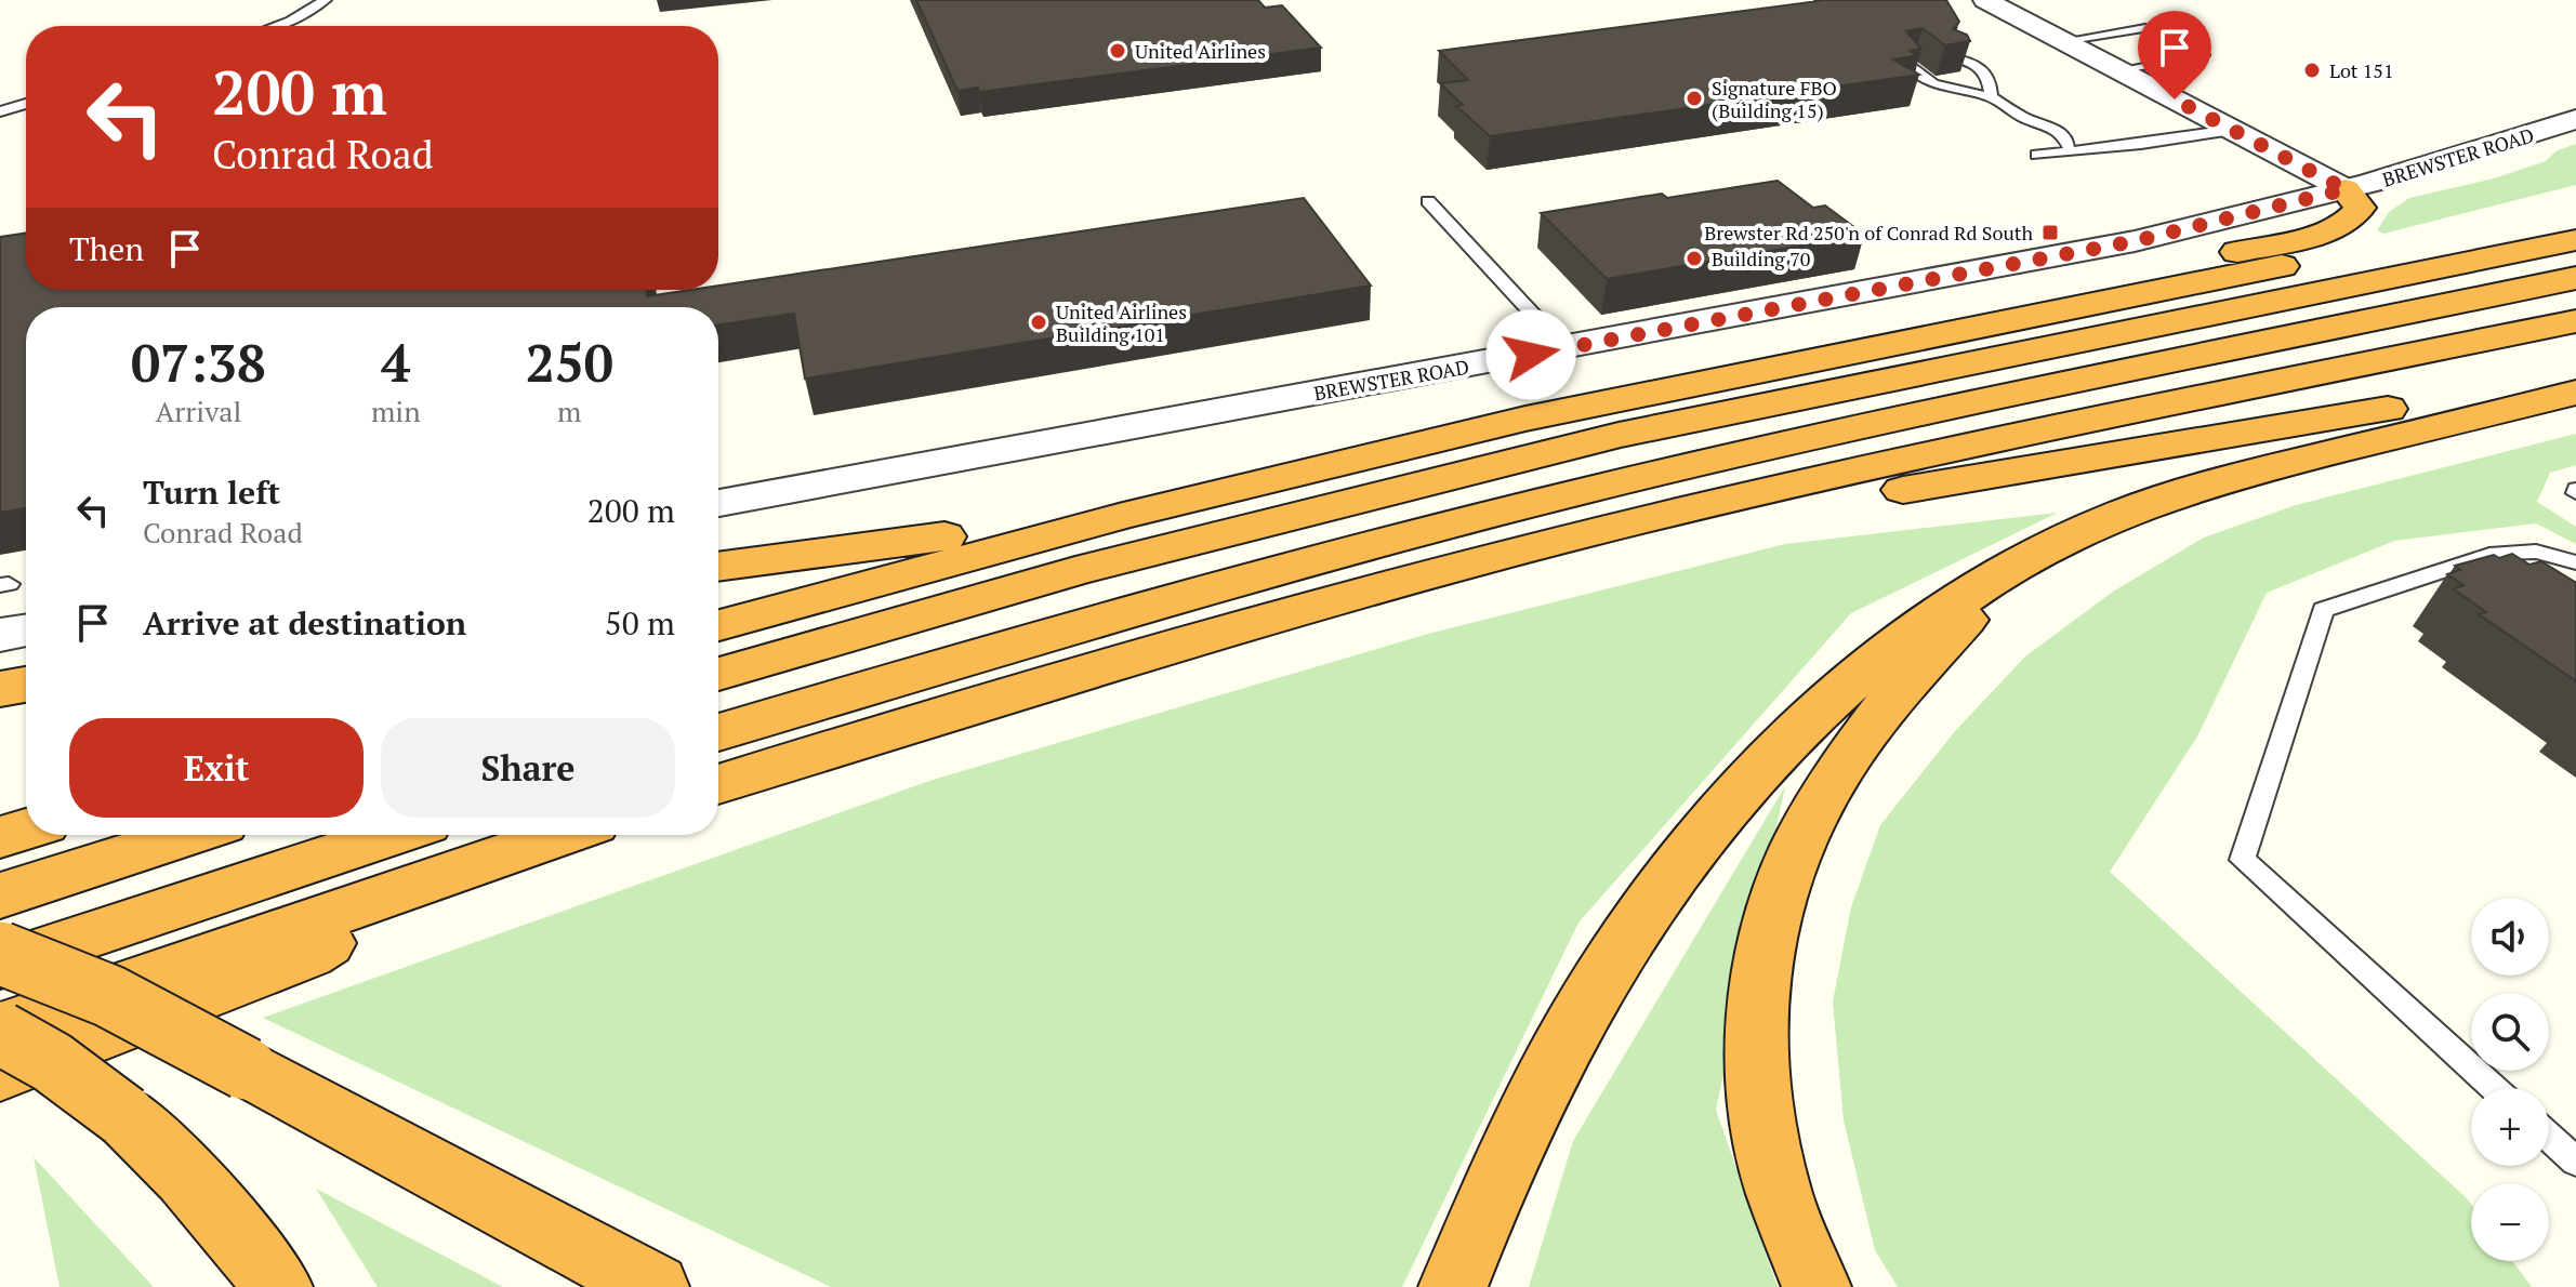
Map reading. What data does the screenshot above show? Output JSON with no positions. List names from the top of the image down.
{
  "streets": {
    "street": ["BREWSTER ROAD"]
  },
  "places": {
    "other": [
      "United Airlines",
      "Lot 151",
      "Signature FBO (Building 15)",
      "Building 70",
      "United Airlines Building 101"
    ],
    "transit": ["Brewster Rd 250'n of Conrad Rd South"]
  },
  "page": {
    "turn": ["200 m", "Conrad Road"],
    "then": "Then",
    "eta": [
      "07:38",
      "Arrival",
      "4",
      "min",
      "250",
      "m"
    ],
    "list": [
      {
        "name": "Turn left",
        "note": "Conrad Road",
        "value": "200 m"
      },
      {
        "name": "Arrive at destination",
        "value": "50 m"
      }
    ],
    "buttons": ["Exit", "Share"],
    "map_buttons": ["+", "−"]
  }
}
